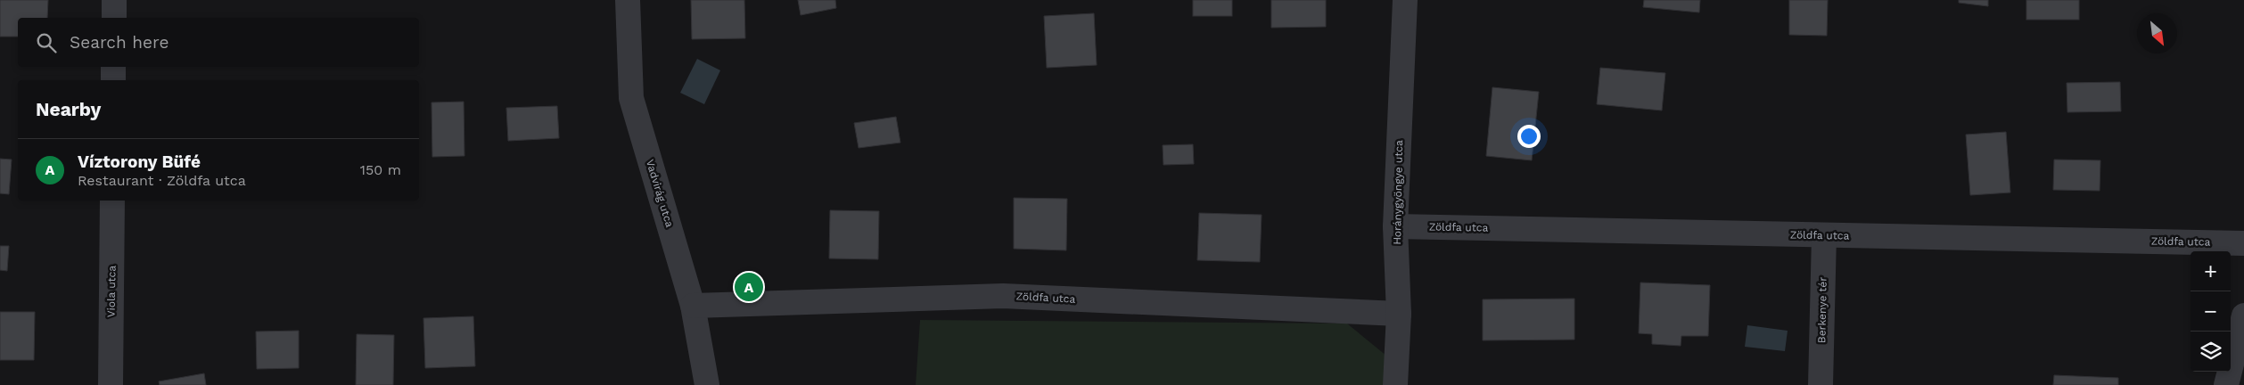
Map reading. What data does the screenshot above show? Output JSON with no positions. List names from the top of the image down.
{
  "streets": {
    "street": [
      "Horánygyöngye utca",
      "Vadvirág utca",
      "Zöldfa utca",
      "Viola utca",
      "Berkenye tér"
    ]
  },
  "crossings": [
    ["Horánygyöngye utca", "Zöldfa utca"],
    ["Vadvirág utca", "Zöldfa utca"],
    ["Zöldfa utca", "Berkenye tér"]
  ],
  "north": "bottom right",
  "page": {
    "search": "Search here",
    "heading": "Nearby",
    "list": [
      {
        "mark": "A",
        "name": "Víztorony Büfé",
        "note": "Restaurant · Zöldfa utca",
        "value": "150 m"
      }
    ],
    "map_buttons": ["+", "−"],
    "pins": "A"
  }
}
